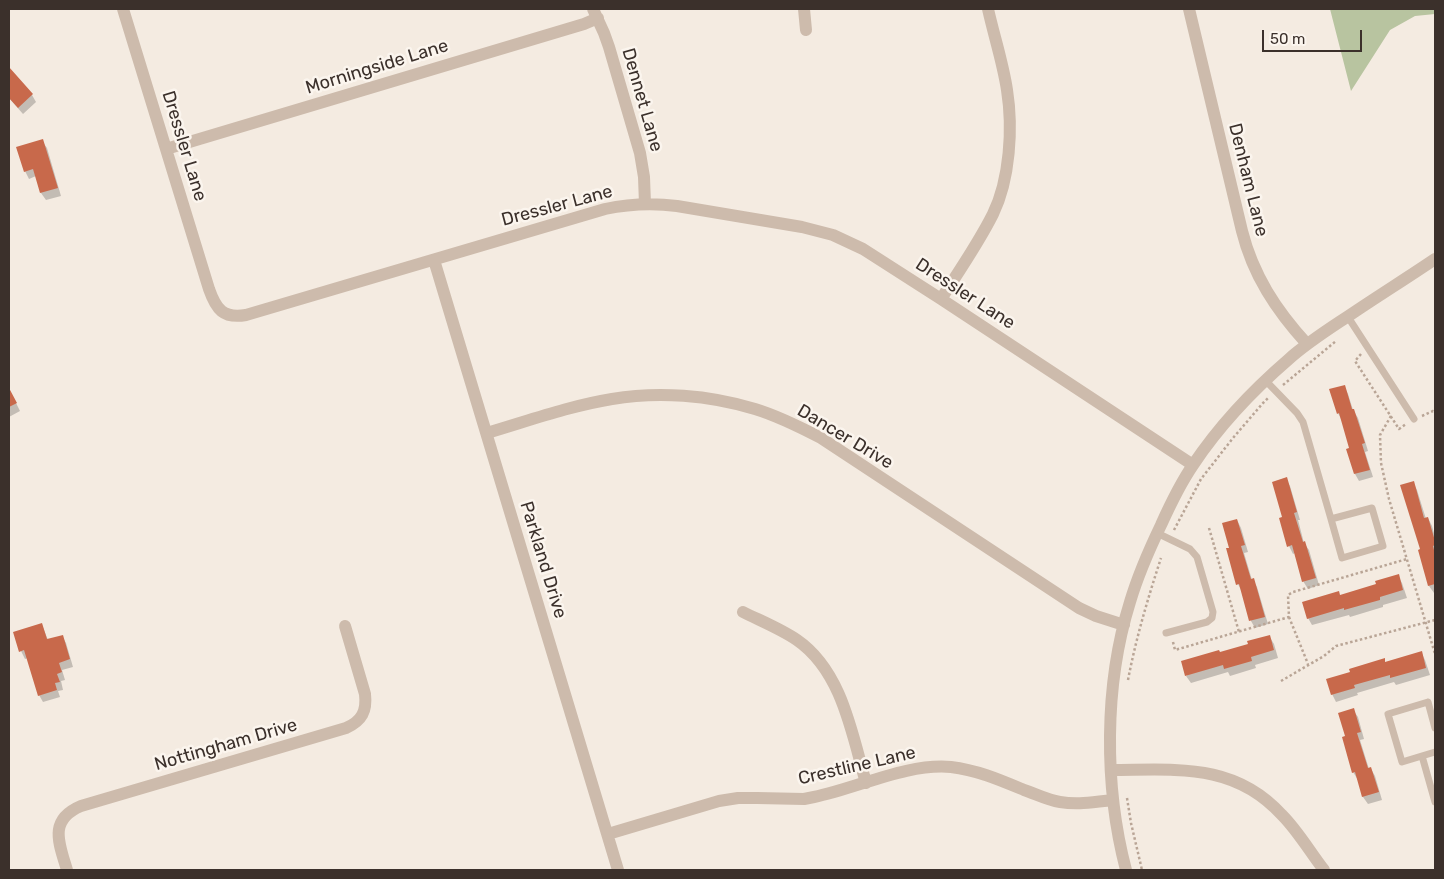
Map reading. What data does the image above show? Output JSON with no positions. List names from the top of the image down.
{
  "streets": {
    "street": [
      "Morningside Lane",
      "Dennet Lane",
      "Dressler Lane",
      "Denham Lane",
      "Dancer Drive",
      "Parkland Drive",
      "Nottingham Drive",
      "Crestline Lane"
    ]
  },
  "crossings": [
    ["Morningside Lane", "Dennet Lane"],
    ["Morningside Lane", "Dressler Lane"],
    ["Dennet Lane", "Dressler Lane"],
    ["Dressler Lane", "Parkland Drive"],
    ["Dancer Drive", "Parkland Drive"],
    ["Parkland Drive", "Crestline Lane"]
  ],
  "scale_bar": "50 m"
}
